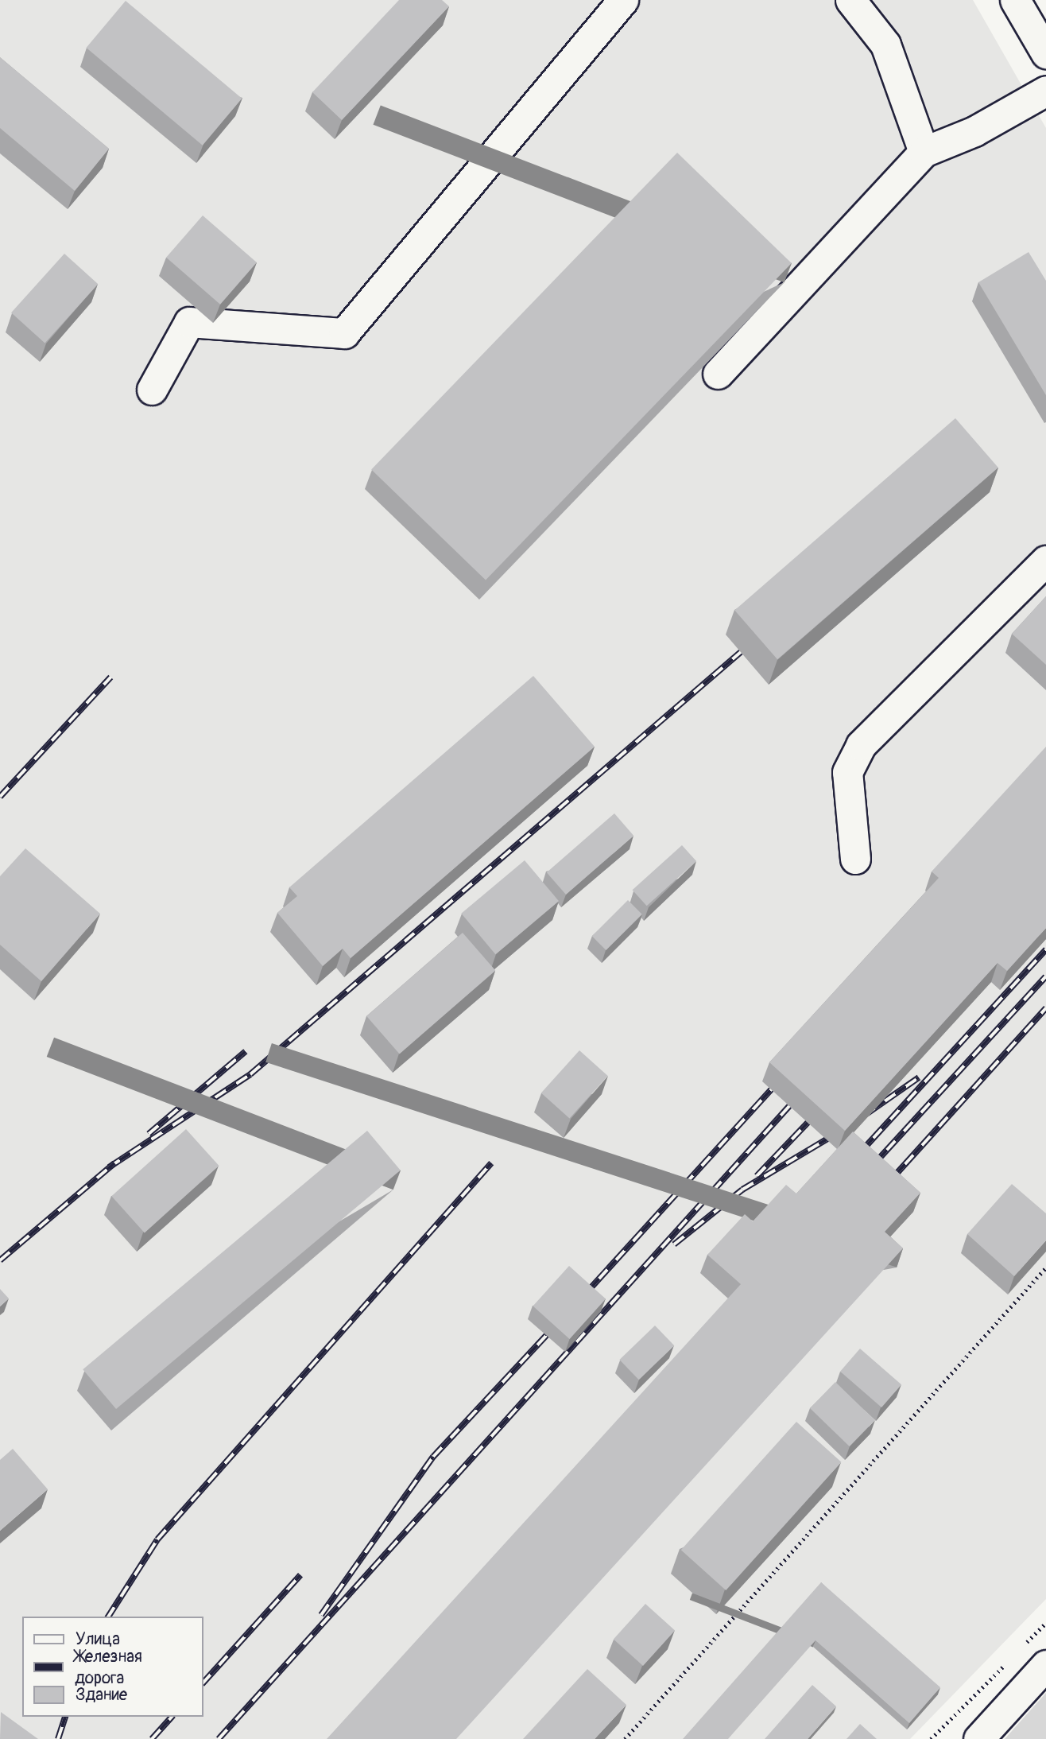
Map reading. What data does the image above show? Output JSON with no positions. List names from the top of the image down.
{
  "legend": ["Улица", "Железная дорога", "Здание"]
}
